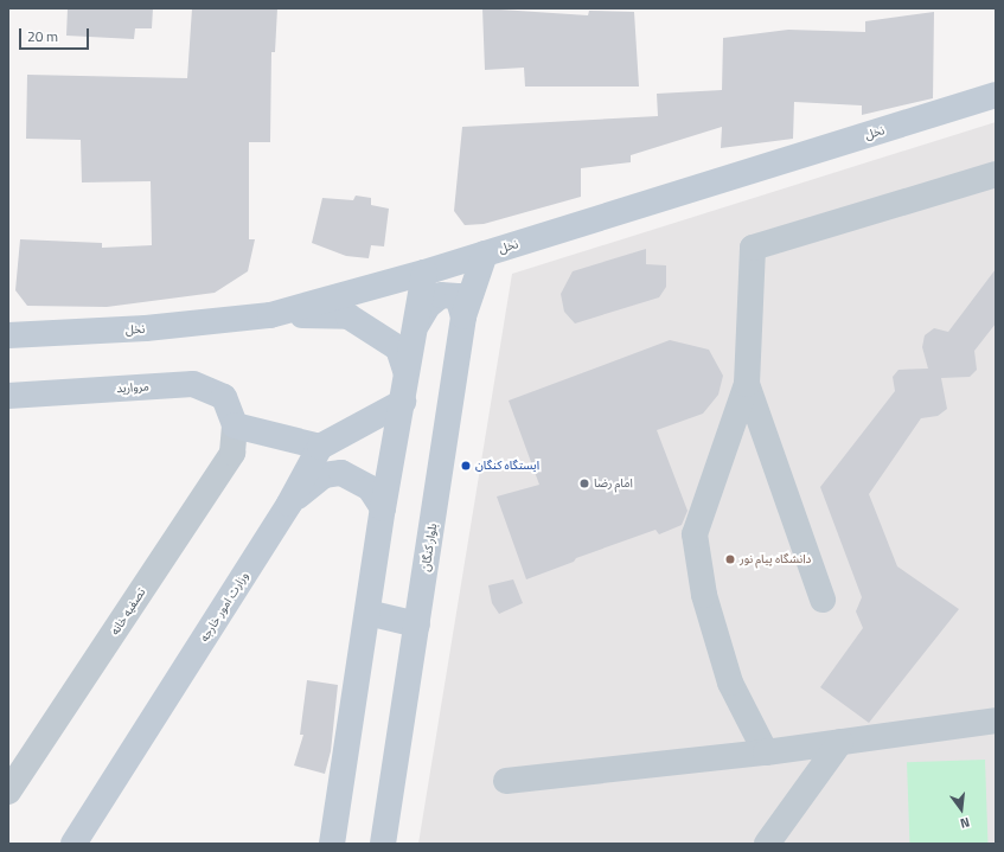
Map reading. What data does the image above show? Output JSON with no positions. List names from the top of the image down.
{
  "streets": {
    "main road": [
      "نخل",
      "مروارید",
      "بلوار کنگان",
      "وزارت امور خارجه"
    ],
    "street": ["تصفیه خانه"]
  },
  "crossings": [
    ["نخل", "بلوار کنگان"],
    ["مروارید", "تصفیه خانه"]
  ],
  "places": ["ایستگاه کنگان", "امام رضا", "دانشگاه پیام نور"],
  "scale_bar": "20 m",
  "north": "bottom"
}
